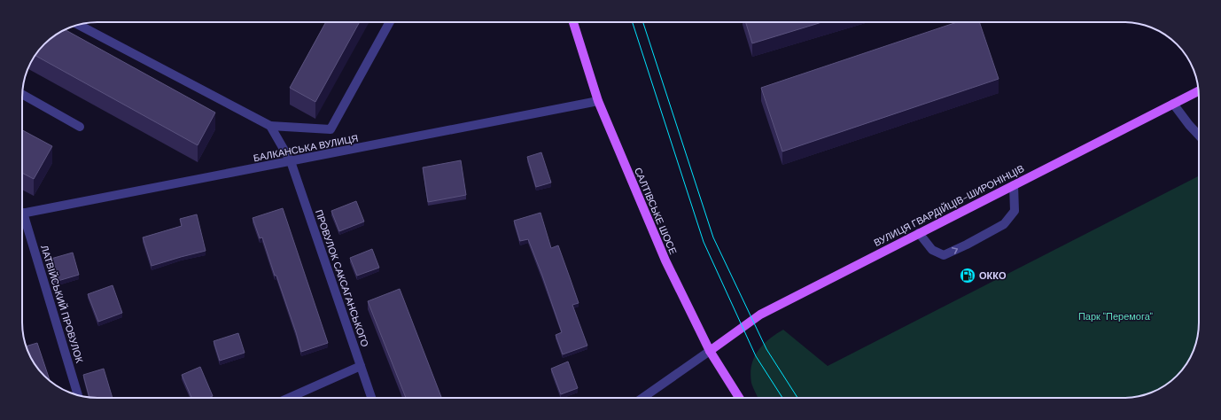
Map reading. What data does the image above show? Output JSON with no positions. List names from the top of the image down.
{
  "streets": {
    "main road": ["ВУЛИЦЯ ГВАРДІЙЦІВ-ШИРОНІНЦІВ", "САЛТІВСЬКЕ ШОСЕ"],
    "street": ["БАЛКАНСЬКА ВУЛИЦЯ", "ПРОВУЛОК САКСАГАНСЬКОГО", "ЛАТВІЙСЬКИЙ ПРОВУЛОК"]
  },
  "crossings": [
    ["БАЛКАНСЬКА ВУЛИЦЯ", "САЛТІВСЬКЕ ШОСЕ"],
    ["БАЛКАНСЬКА ВУЛИЦЯ", "ПРОВУЛОК САКСАГАНСЬКОГО"],
    ["ВУЛИЦЯ ГВАРДІЙЦІВ-ШИРОНІНЦІВ", "САЛТІВСЬКЕ ШОСЕ"]
  ],
  "parks": ["Парк \"Перемога\""],
  "places": {
    "fuel station": ["ОККО"]
  }
}
